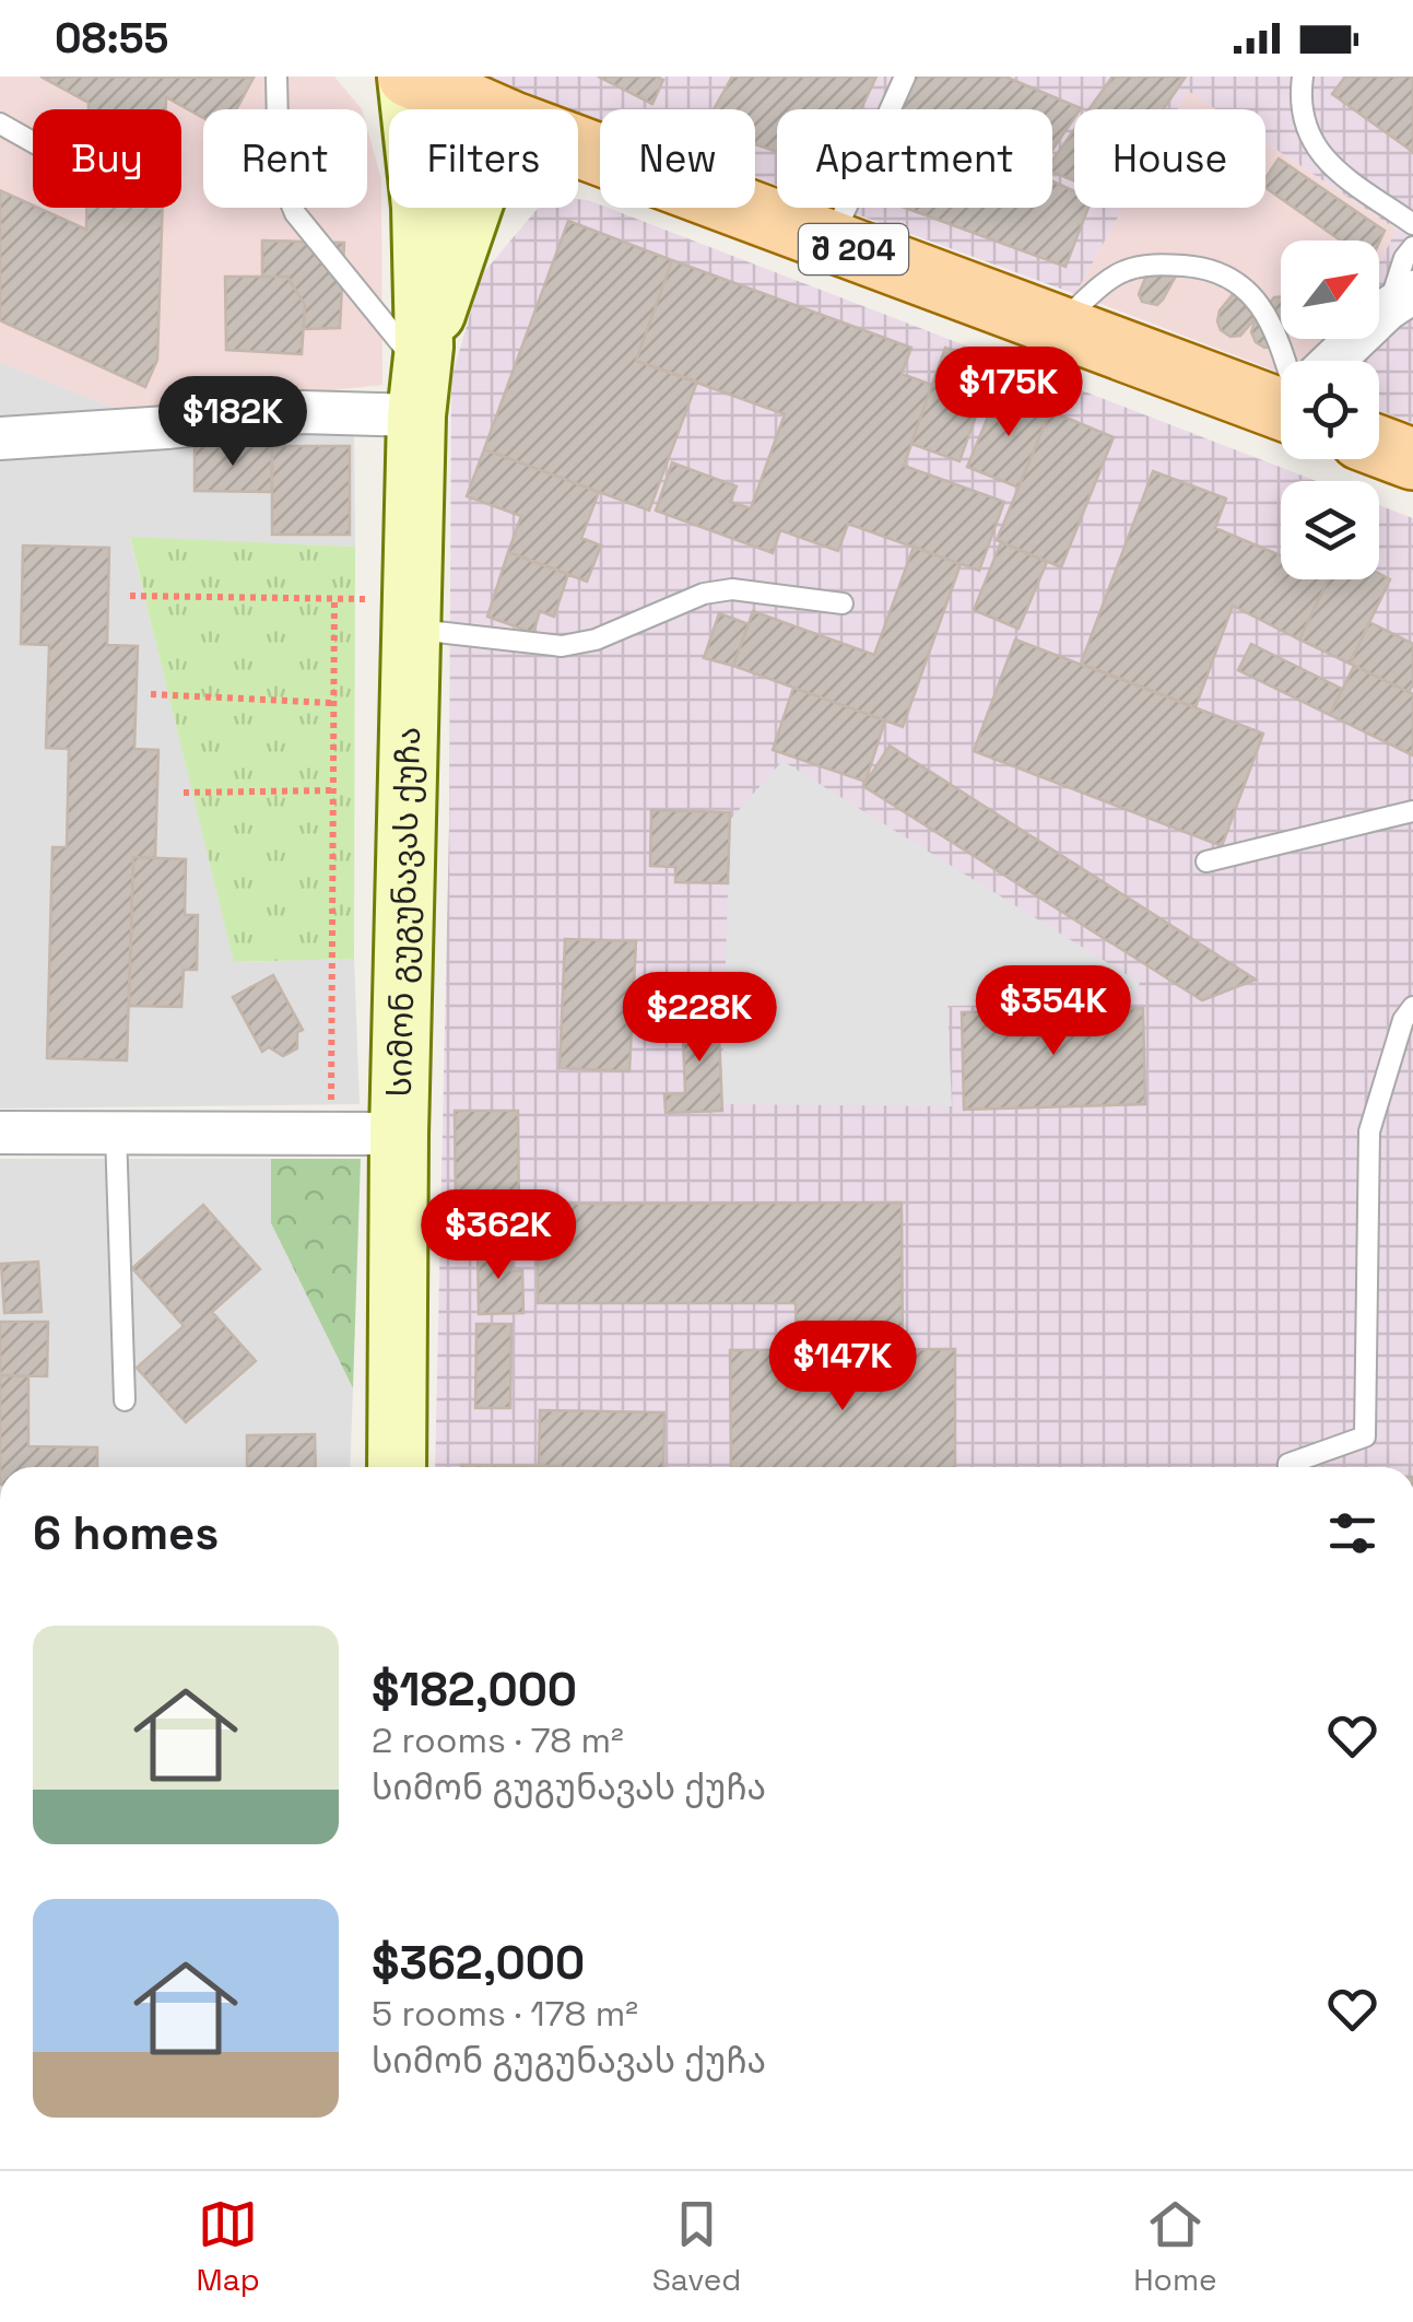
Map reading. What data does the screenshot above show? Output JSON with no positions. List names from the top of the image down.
{
  "streets": {
    "main road": ["შ 204", "სიმონ გუგუნავას ქუჩა"]
  },
  "crossings": [
    ["შ 204", "სიმონ გუგუნავას ქუჩა"]
  ],
  "north": "top right",
  "page": {
    "status": "08:55",
    "chip": [
      "Buy",
      "Rent",
      "Filters",
      "New",
      "Apartment",
      "House"
    ],
    "price": [
      "$175K",
      "$182K",
      "$354K",
      "$228K",
      "$362K",
      "$147K"
    ],
    "heading": "6 homes",
    "list": [
      {
        "name": "$182,000",
        "note": "2 rooms · 78 m² · სიმონ გუგუნავას ქუჩა"
      },
      {
        "name": "$362,000",
        "note": "5 rooms · 178 m² · სიმონ გუგუნავას ქუჩა"
      }
    ],
    "tabs": ["Map", "Saved", "Home"]
  }
}
